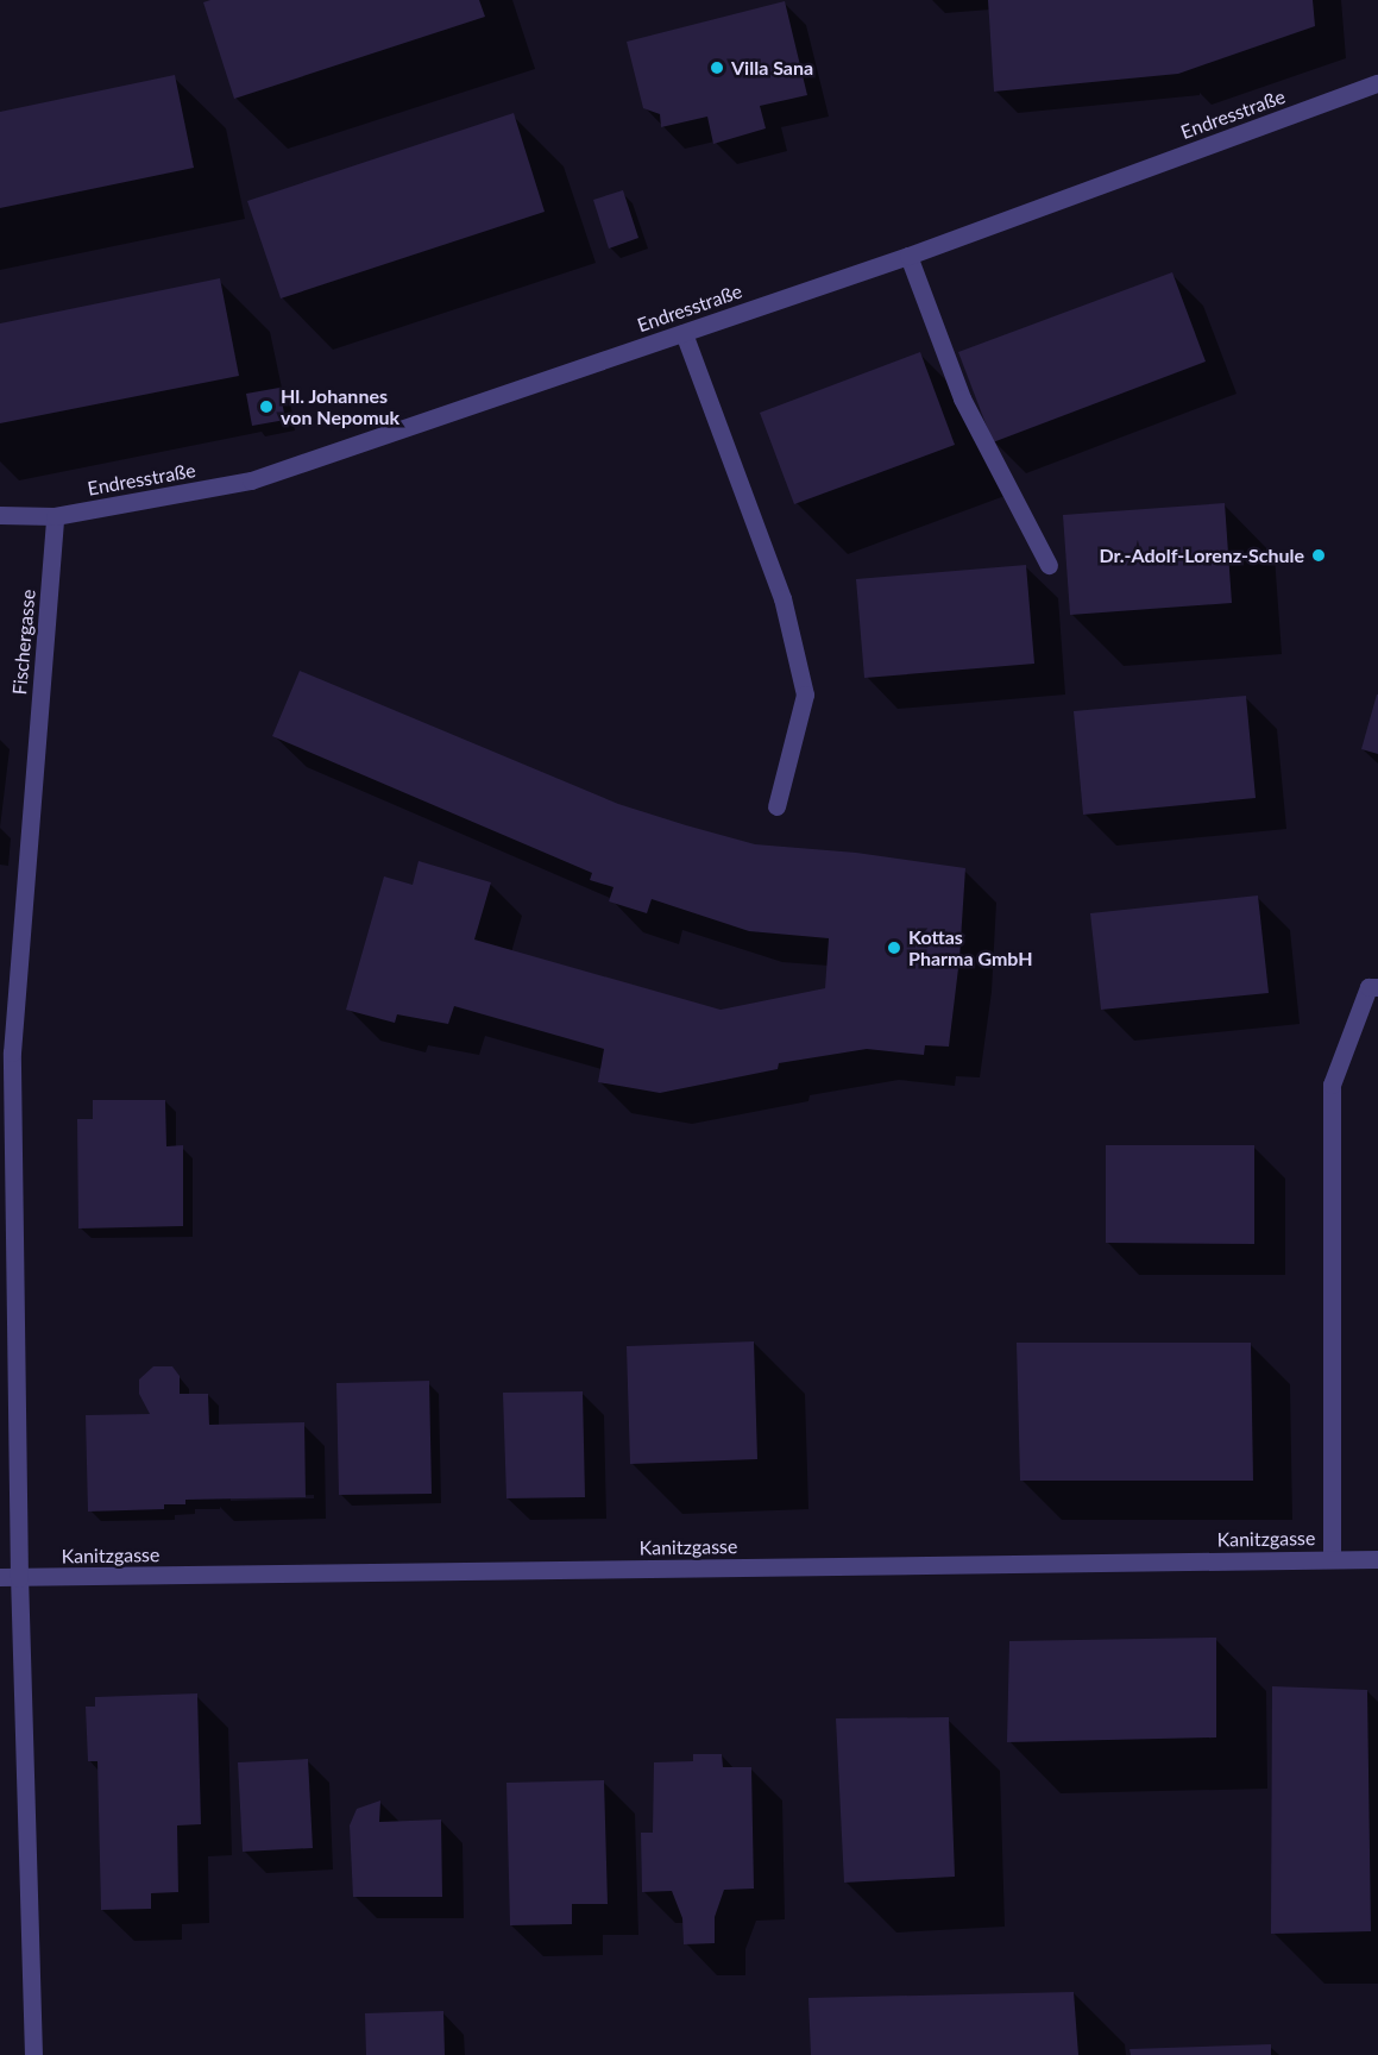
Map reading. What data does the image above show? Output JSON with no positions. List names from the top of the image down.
{
  "streets": {
    "street": ["Endresstraße", "Fischergasse", "Kanitzgasse"]
  },
  "crossings": [
    ["Endresstraße", "Fischergasse"],
    ["Fischergasse", "Kanitzgasse"]
  ],
  "places": [
    "Villa Sana",
    "Hl. Johannes von Nepomuk",
    "Dr.-Adolf-Lorenz-Schule",
    "Kottas Pharma GmbH"
  ]
}
